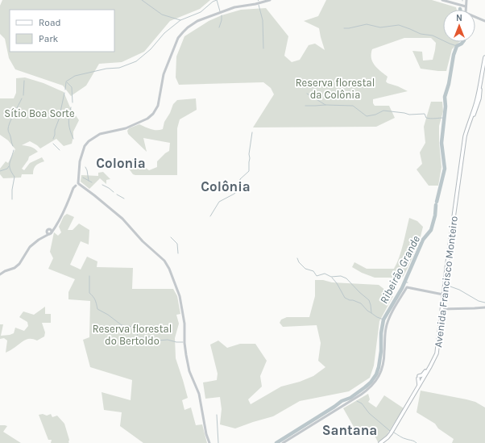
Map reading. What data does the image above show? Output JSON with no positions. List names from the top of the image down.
{
  "streets": {
    "main road": ["Avenida Francisco Monteiro"]
  },
  "districts": ["Colonia", "Colônia", "Santana"],
  "water": ["Ribeirão Grande"],
  "parks": ["Reserva florestal da Colônia", "Sítio Boa Sorte", "Reserva florestal do Bertoldo"],
  "legend": ["Road", "Park"],
  "north": "top"
}
